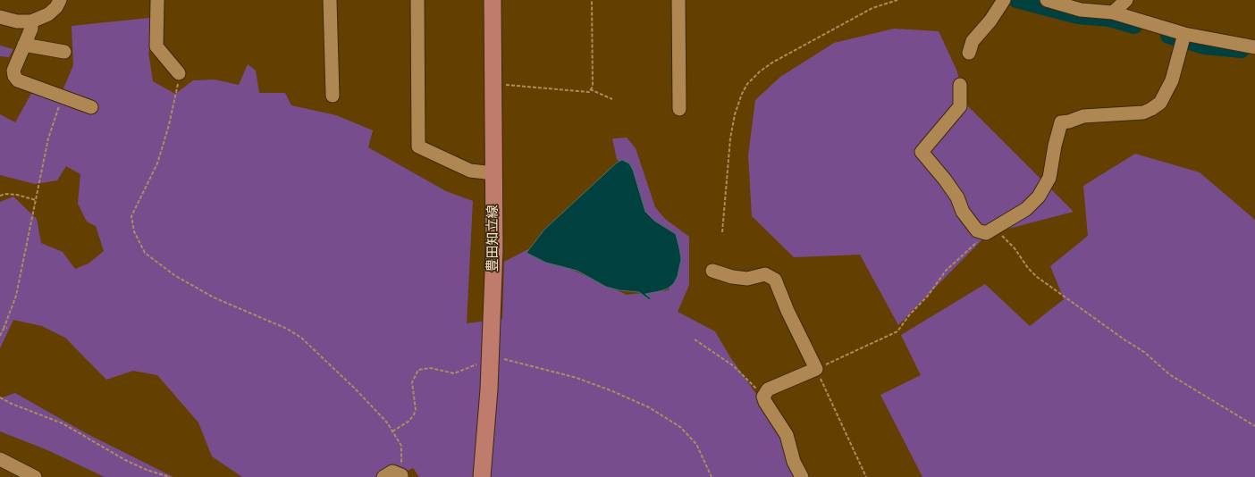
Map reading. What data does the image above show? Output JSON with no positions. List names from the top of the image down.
{
  "streets": {
    "main road": ["豊田知立線"]
  }
}
